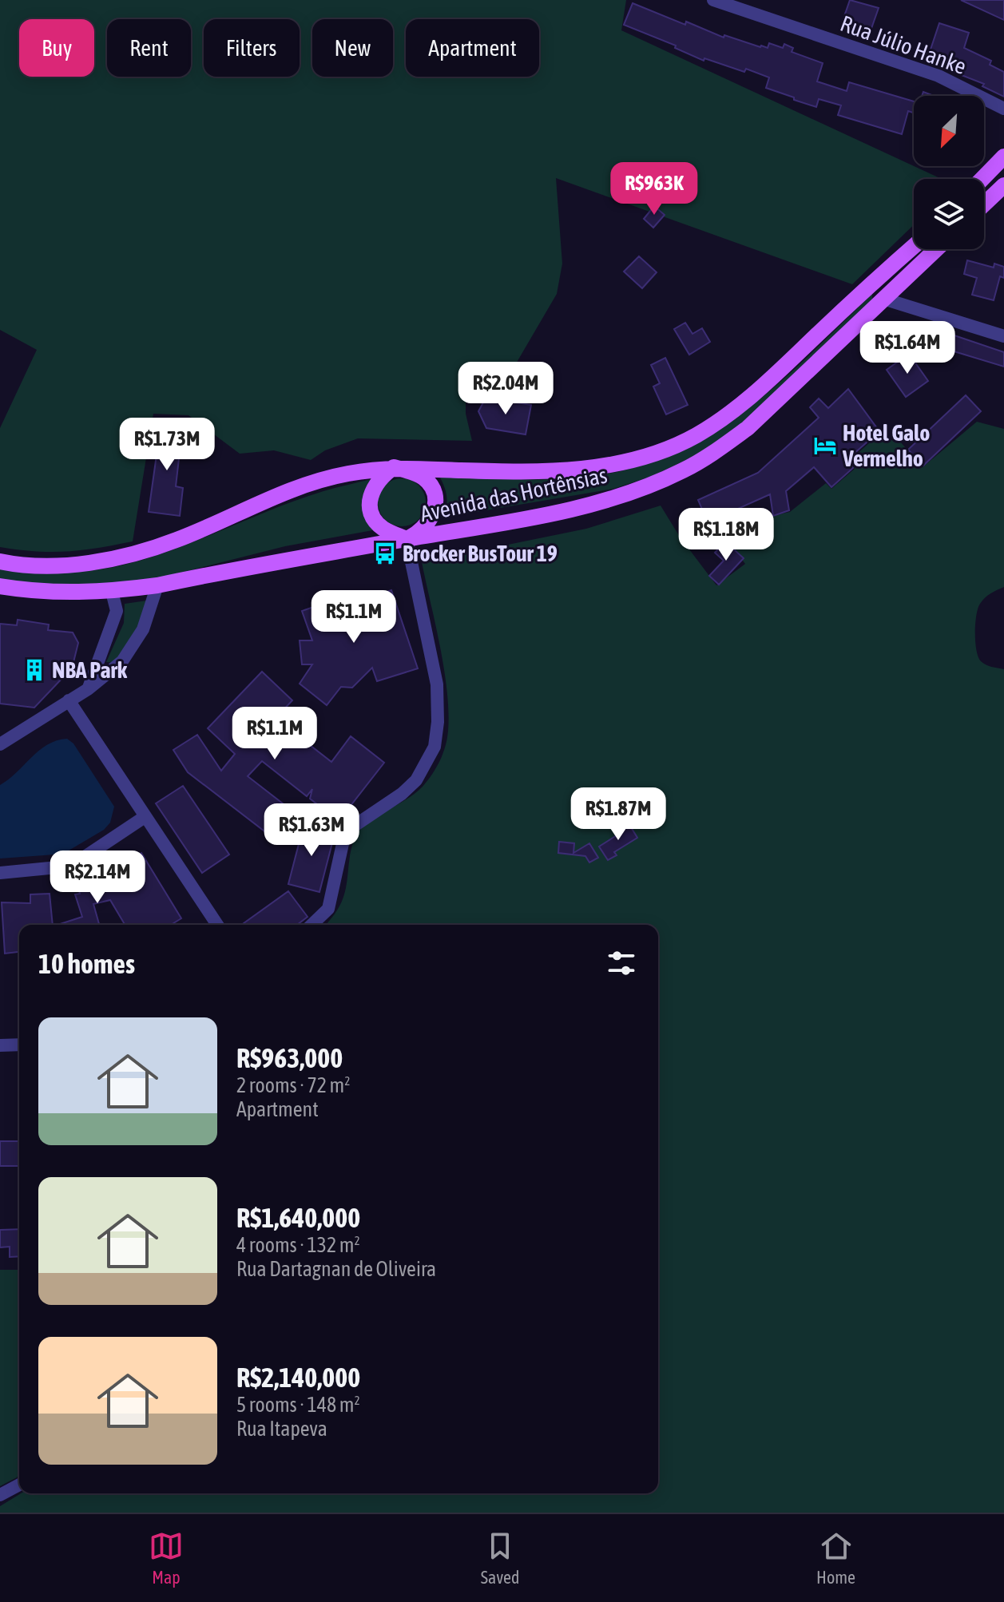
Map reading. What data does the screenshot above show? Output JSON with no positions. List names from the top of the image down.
{
  "streets": {
    "main road": ["Avenida das Hortênsias"],
    "street": ["Rua Júlio Hanke"]
  },
  "places": {
    "hotel": ["Hotel Galo Vermelho"],
    "bus stop": ["Brocker BusTour 19"],
    "building": ["NBA Park"]
  },
  "north": "bottom left",
  "page": {
    "chip": [
      "Buy",
      "Rent",
      "Filters",
      "New",
      "Apartment"
    ],
    "price": [
      "R$963K",
      "R$1.64M",
      "R$2.04M",
      "R$1.73M",
      "R$1.18M",
      "R$1.1M",
      "R$1.1M",
      "R$1.87M",
      "R$1.63M",
      "R$2.14M"
    ],
    "heading": "10 homes",
    "list": [
      {
        "name": "R$963,000",
        "note": "2 rooms · 72 m² · Apartment"
      },
      {
        "name": "R$1,640,000",
        "note": "4 rooms · 132 m² · Rua Dartagnan de Oliveira"
      },
      {
        "name": "R$2,140,000",
        "note": "5 rooms · 148 m² · Rua Itapeva"
      }
    ],
    "tabs": ["Map", "Saved", "Home"]
  }
}
